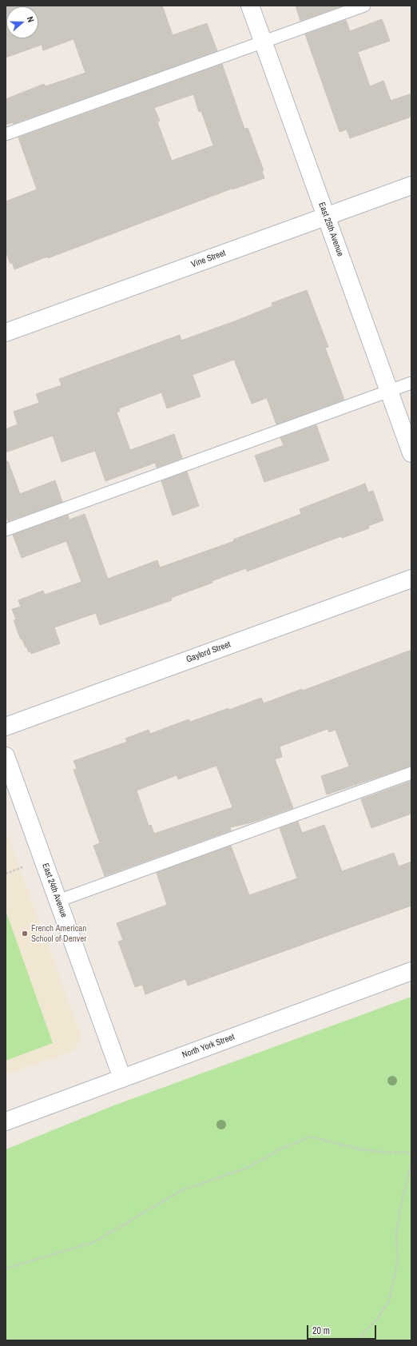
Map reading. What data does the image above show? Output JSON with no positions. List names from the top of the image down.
{
  "streets": {
    "street": [
      "East 25th Avenue",
      "Vine Street",
      "Gaylord Street",
      "East 24th Avenue",
      "North York Street"
    ]
  },
  "crossings": [
    ["East 25th Avenue", "Vine Street"],
    ["East 24th Avenue", "North York Street"]
  ],
  "places": ["French American School of Denver"],
  "scale_bar": "20 m",
  "north": "right"
}
